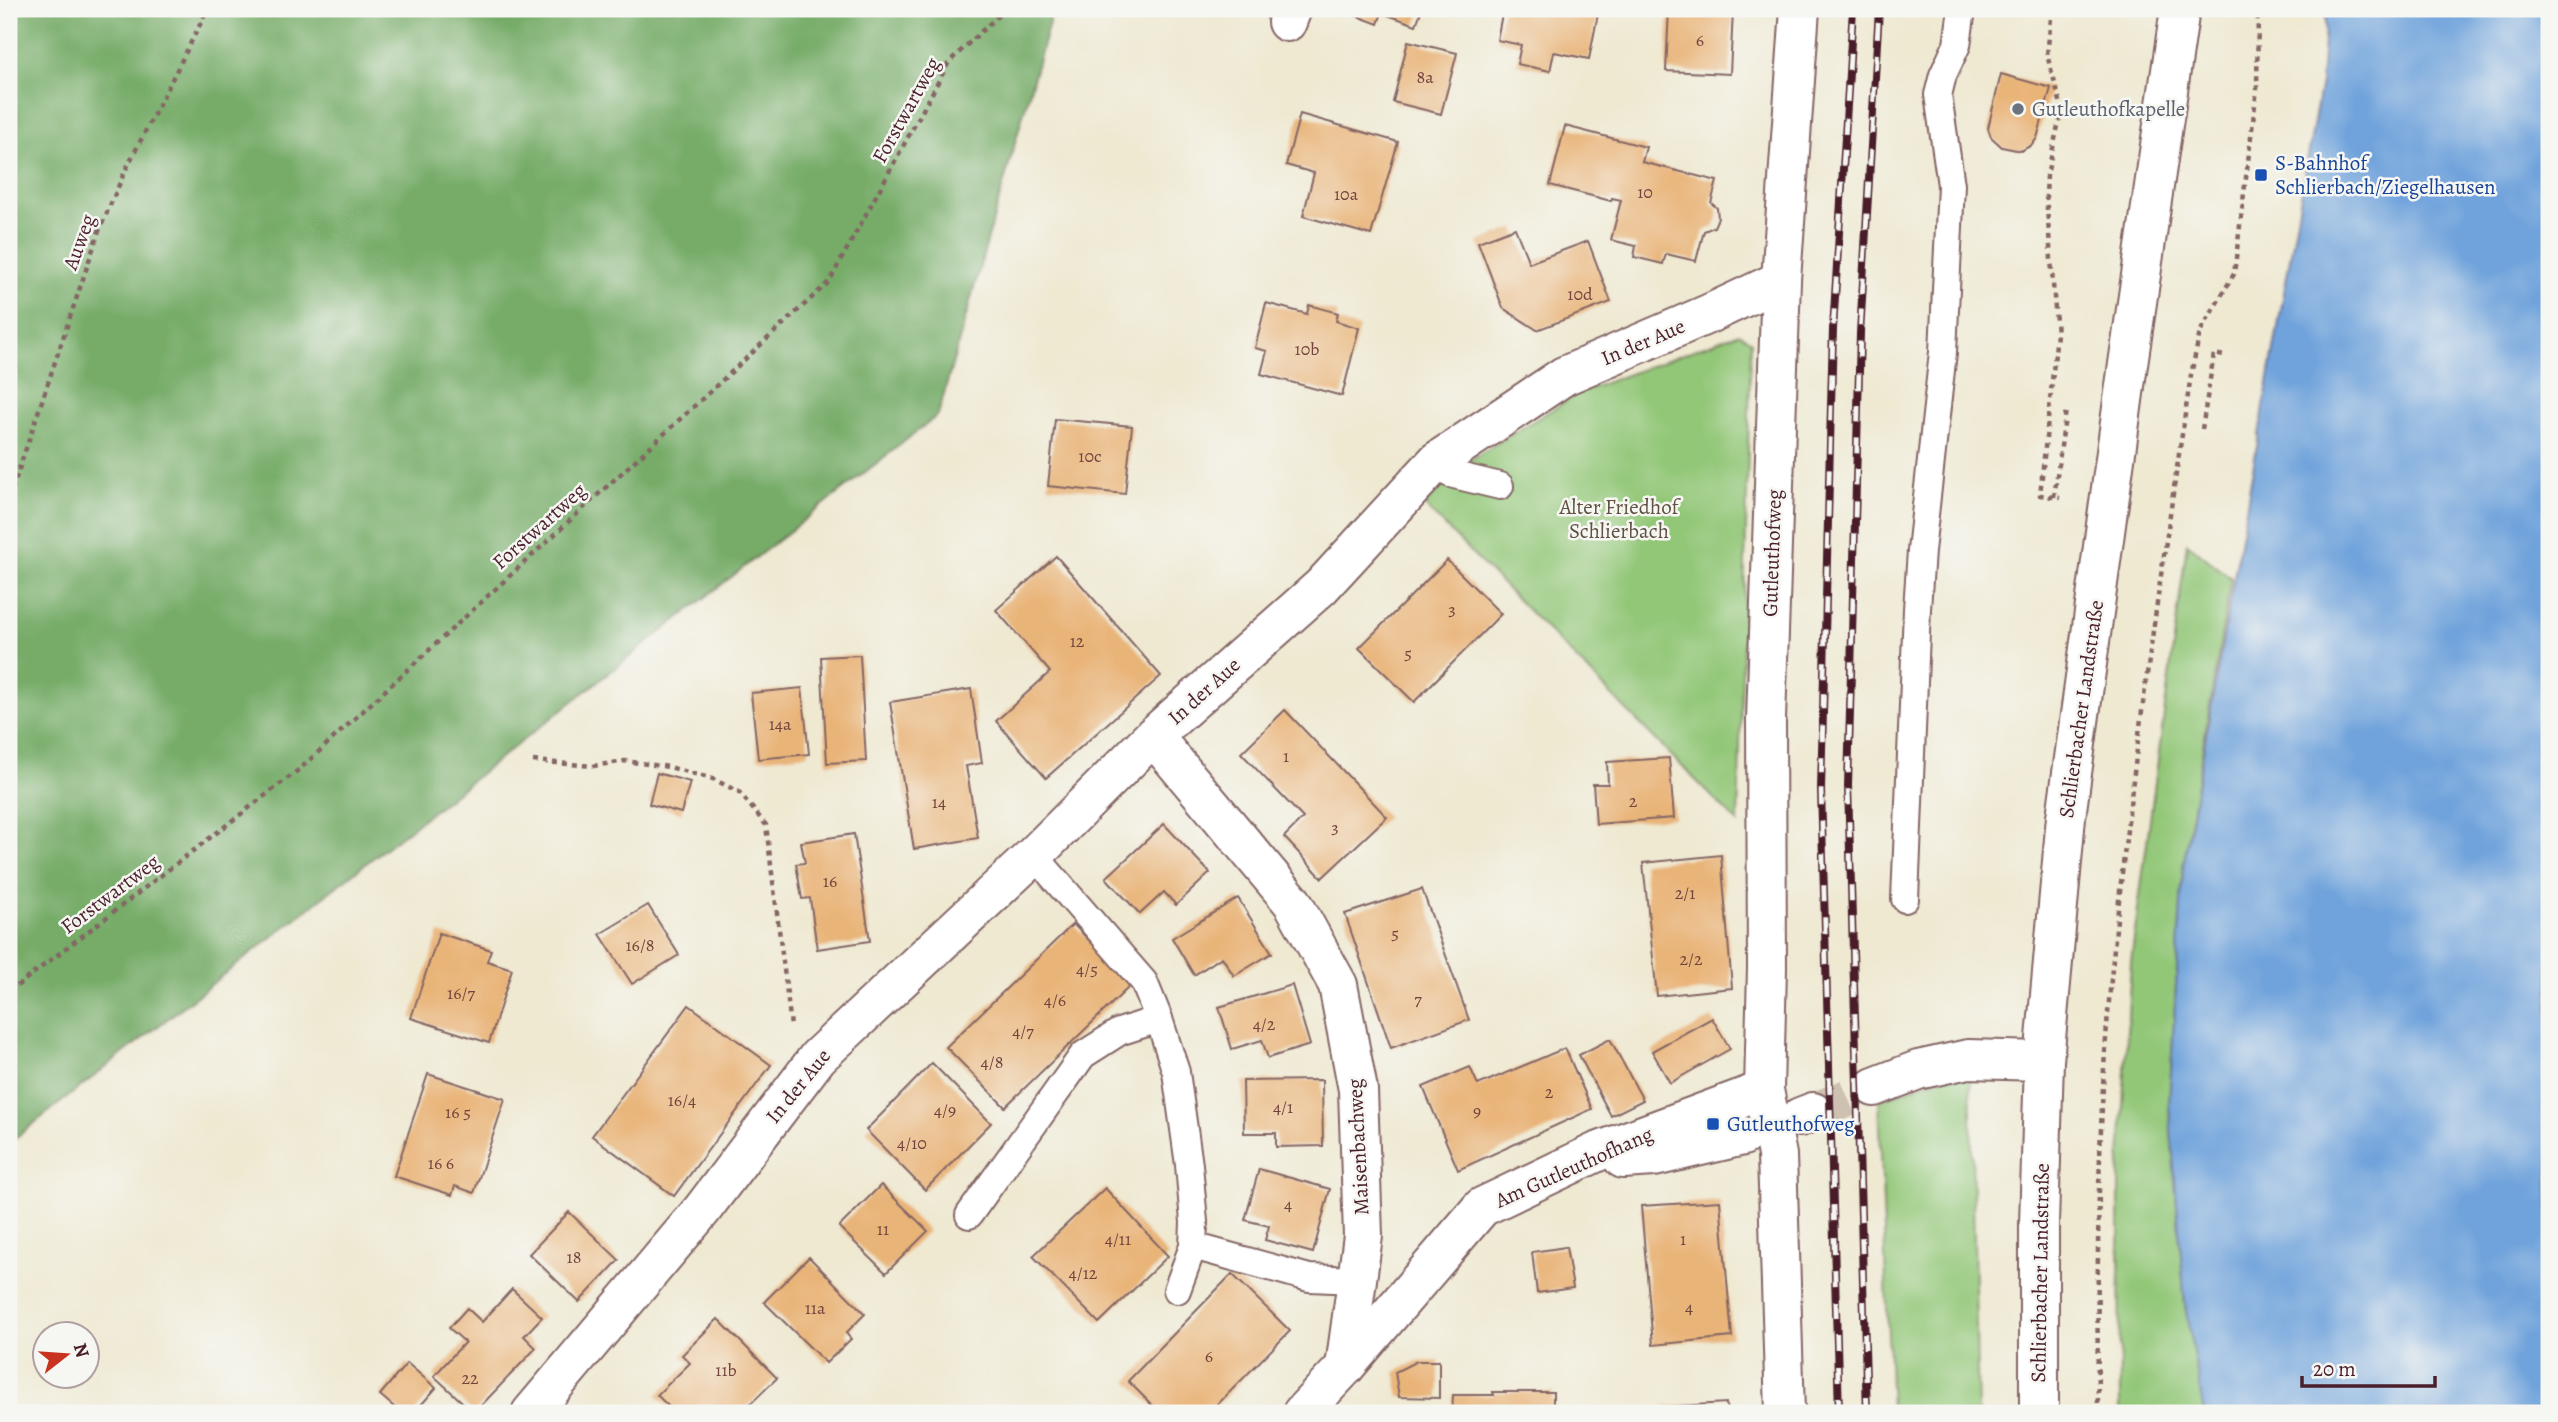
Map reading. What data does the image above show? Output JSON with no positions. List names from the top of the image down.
{
  "streets": {
    "street": [
      "In der Aue",
      "Gutleuthofweg",
      "Schlierbacher Landstraße",
      "Maisenbachweg",
      "Am Gutleuthofhang"
    ],
    "path": ["Forstwartweg", "Auweg"]
  },
  "crossings": [
    ["In der Aue", "Gutleuthofweg"],
    ["In der Aue", "Maisenbachweg"],
    ["Gutleuthofweg", "Am Gutleuthofhang"],
    ["Maisenbachweg", "Am Gutleuthofhang"]
  ],
  "parks": ["Alter Friedhof Schlierbach"],
  "places": {
    "other": ["Gutleuthofkapelle"],
    "transit": ["S-Bahnhof Schlierbach/Ziegelhausen", "Gutleuthofweg"]
  },
  "house_numbers": [
    "6",
    "8a",
    "10",
    "10a",
    "10d",
    "10b",
    "10c",
    "3",
    "12",
    "5",
    "14a",
    "1",
    "2",
    "14",
    "3",
    "16",
    "2/1",
    "5",
    "16/8",
    "2/2",
    "4/5",
    "16/7",
    "7",
    "4/6",
    "4/2",
    "4/7",
    "4/8",
    "2",
    "16/4",
    "4/1",
    "4/9",
    "9",
    "16 5",
    "4/10",
    "16 6",
    "4",
    "11",
    "4/11",
    "1",
    "18",
    "4/12",
    "4",
    "11a",
    "6",
    "11b",
    "22"
  ],
  "scale_bar": "20 m",
  "north": "right"
}
